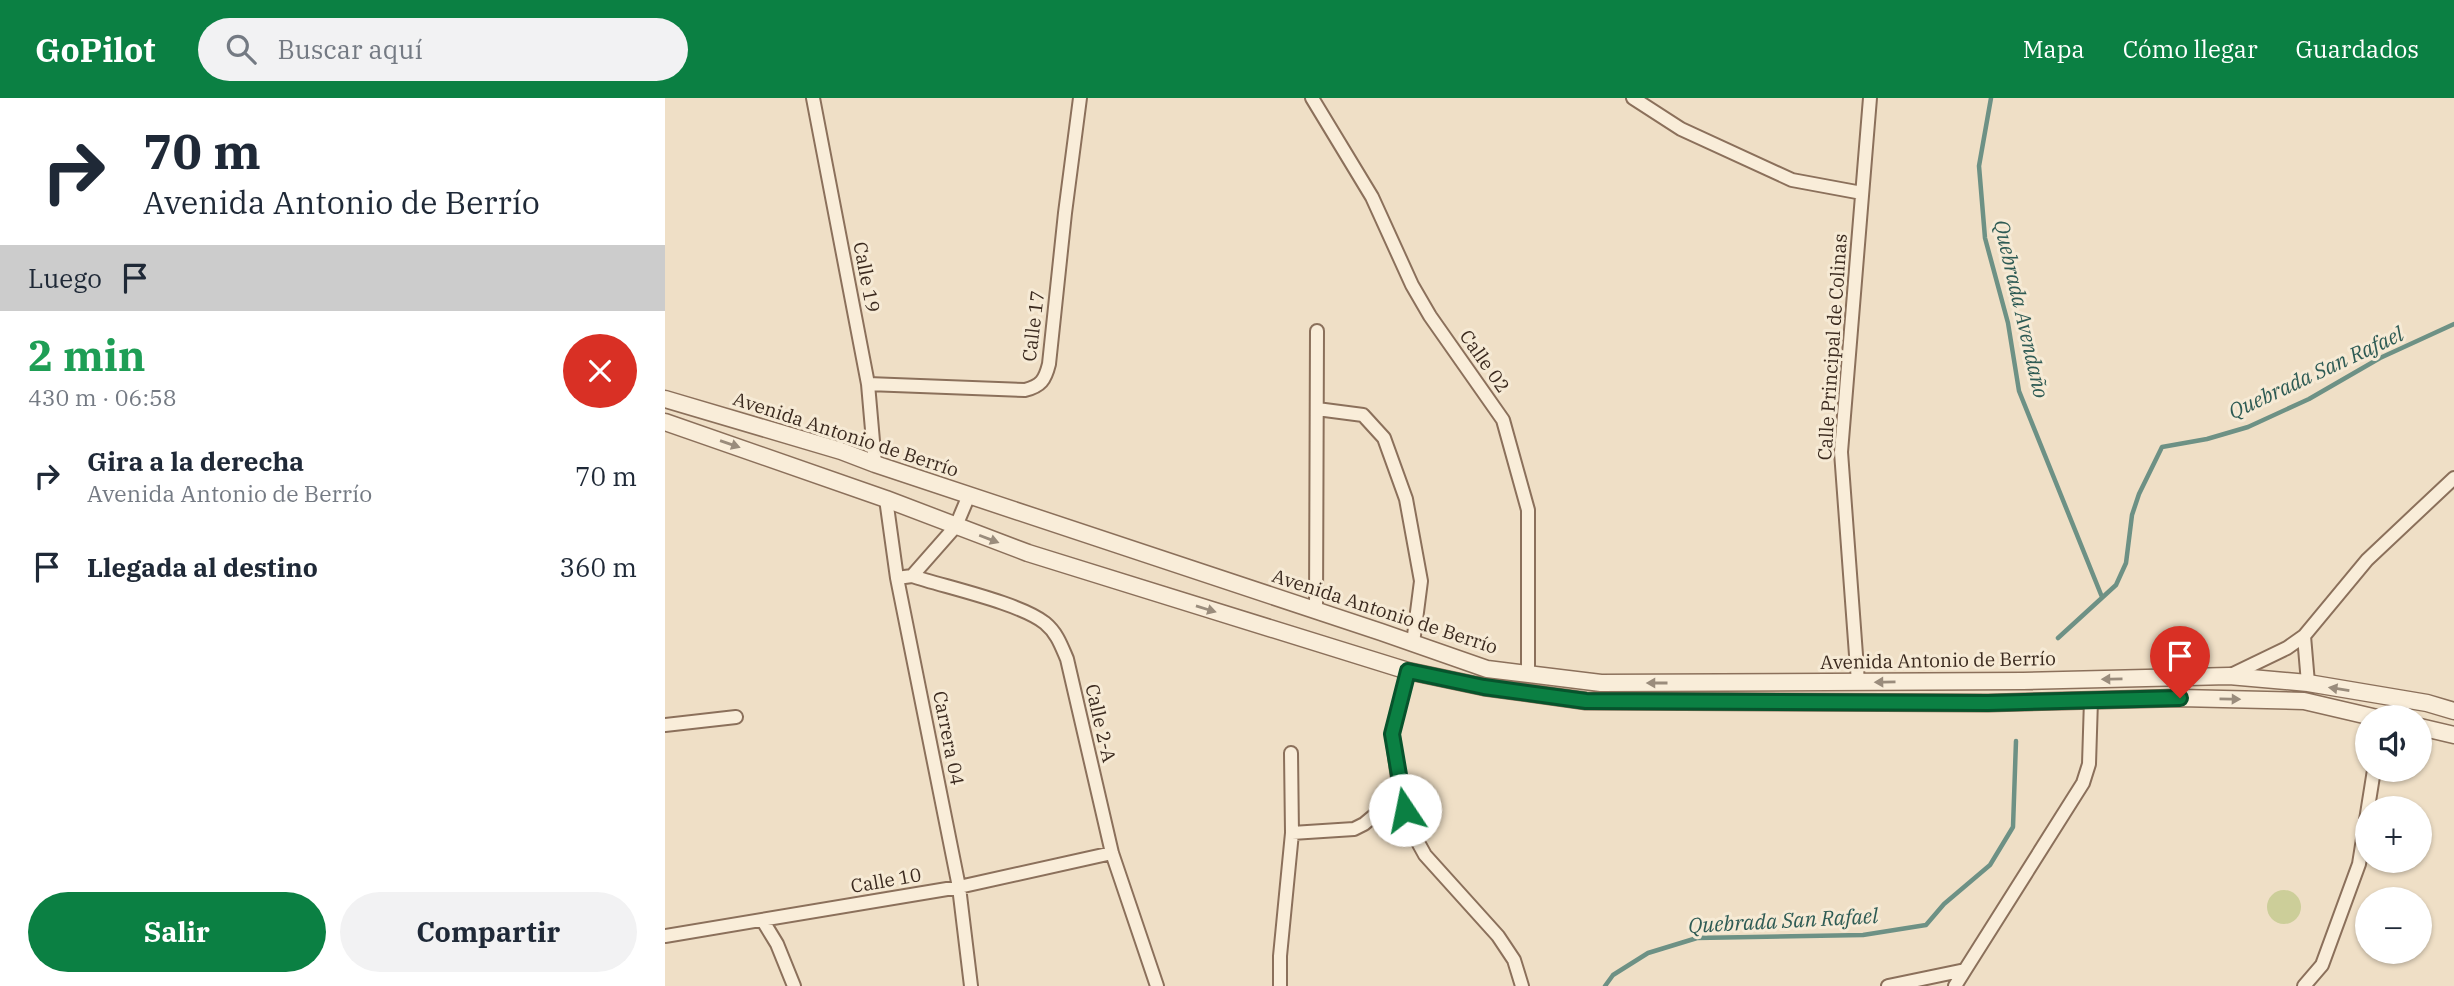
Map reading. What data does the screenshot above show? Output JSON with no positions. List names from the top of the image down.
{
  "streets": {
    "street": [
      "Calle 19",
      "Calle 17",
      "Calle Principal de Colinas",
      "Calle 02",
      "Avenida Antonio de Berrío",
      "Calle 2-A",
      "Carrera 04",
      "Calle 10"
    ]
  },
  "crossings": [
    ["Calle 19", "Calle 17"],
    ["Calle 19", "Avenida Antonio de Berrío"],
    ["Calle Principal de Colinas", "Avenida Antonio de Berrío"],
    ["Calle 02", "Avenida Antonio de Berrío"],
    ["Avenida Antonio de Berrío", "Carrera 04"],
    ["Calle 2-A", "Carrera 04"],
    ["Calle 2-A", "Calle 10"],
    ["Carrera 04", "Calle 10"]
  ],
  "water": ["Quebrada Avendaño", "Quebrada San Rafael"],
  "page": {
    "header": "GoPilot",
    "search": "Buscar aquí",
    "nav": ["Mapa", "Cómo llegar", "Guardados"],
    "turn": ["70 m", "Avenida Antonio de Berrío"],
    "then": "Luego",
    "heading": ["2 min", "430 m · 06:58"],
    "list": [
      {
        "name": "Gira a la derecha",
        "note": "Avenida Antonio de Berrío",
        "value": "70 m"
      },
      {
        "name": "Llegada al destino",
        "value": "360 m"
      }
    ],
    "map_buttons": ["+", "−"],
    "buttons": ["Salir", "Compartir"]
  }
}
